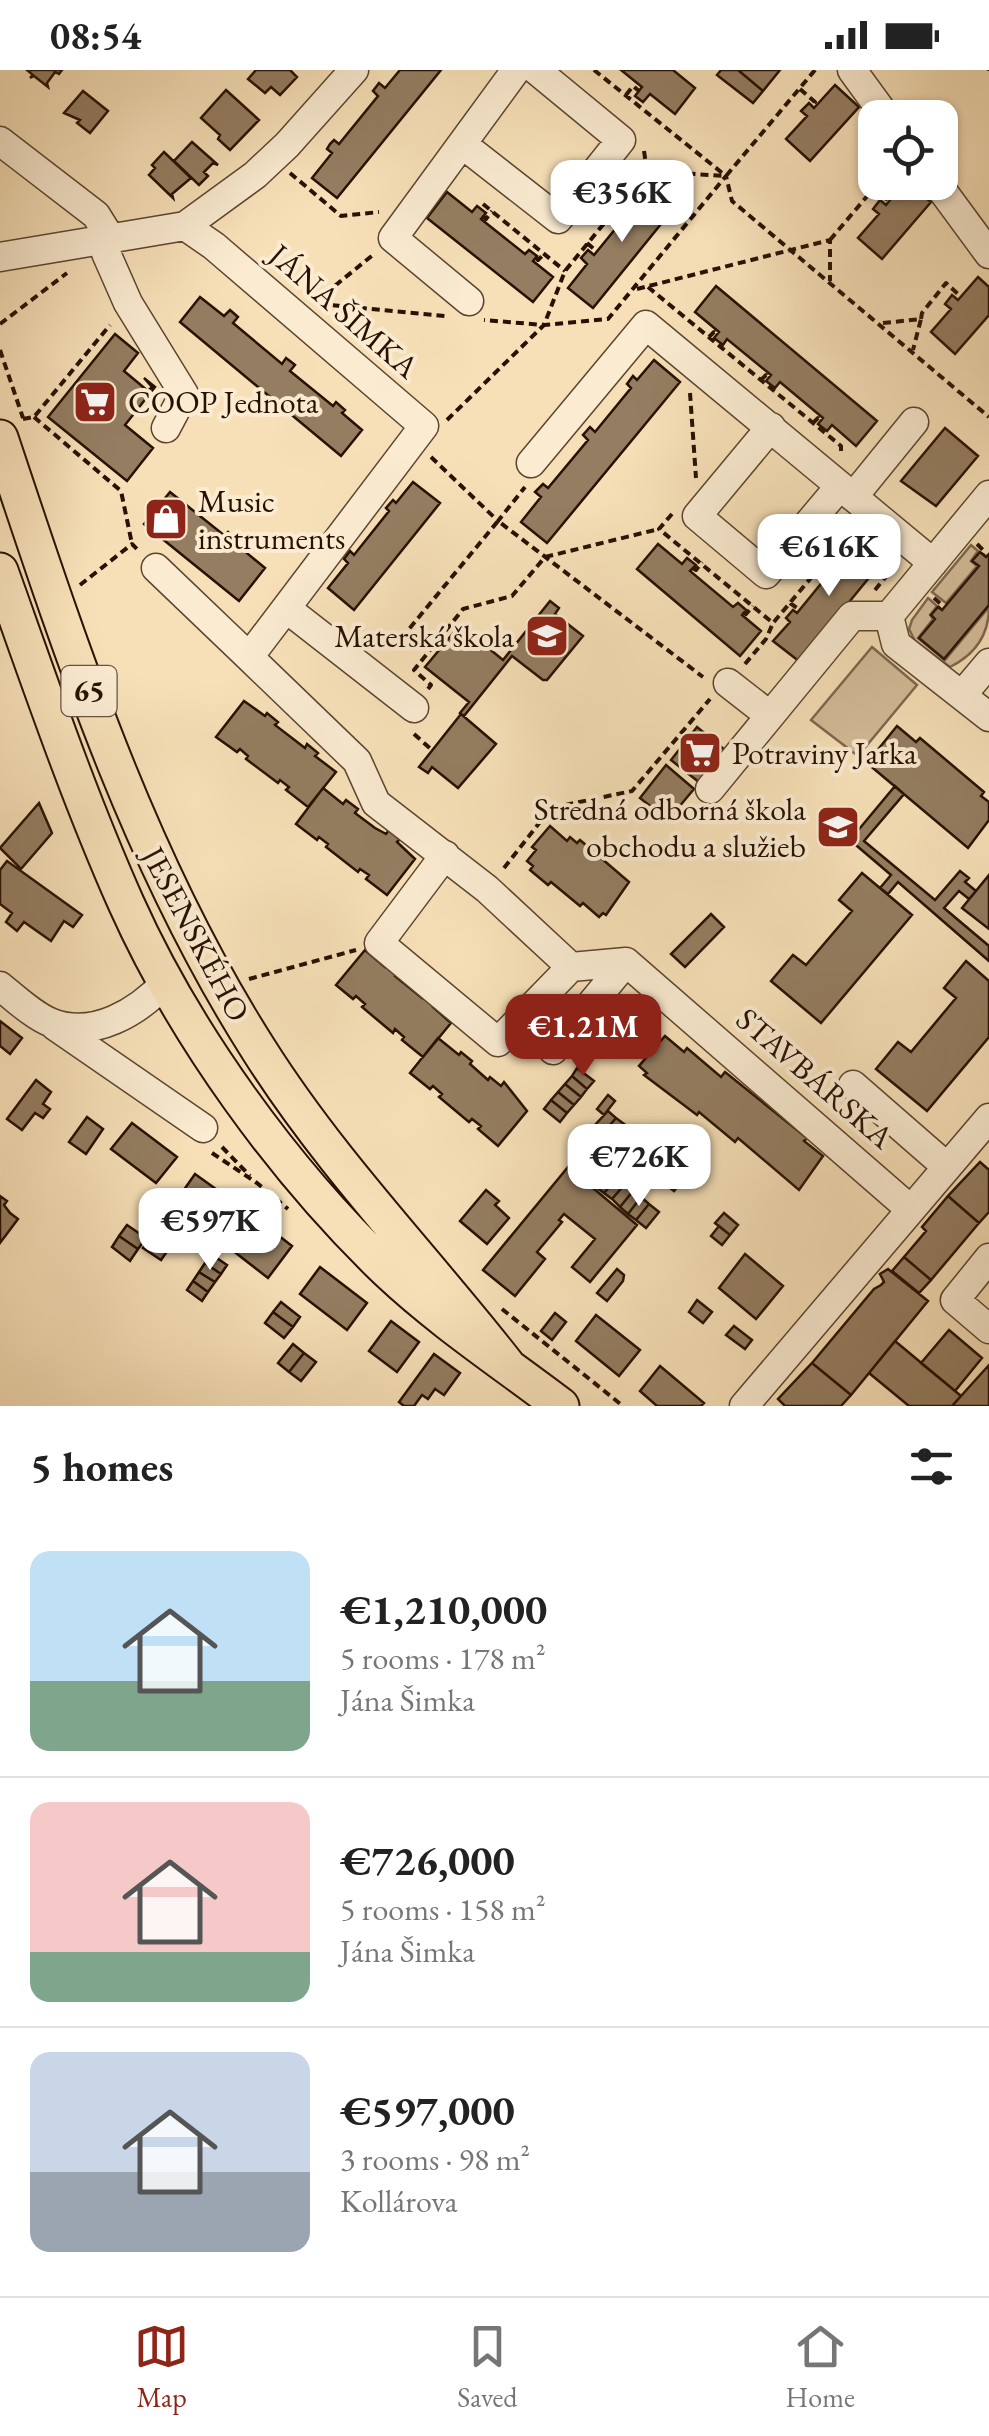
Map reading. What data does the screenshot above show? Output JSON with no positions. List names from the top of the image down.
{
  "streets": {
    "main road": ["65", "JESENSKÉHO"],
    "street": ["JÁNA ŠIMKA", "STAVBÁRSKA"]
  },
  "crossings": [
    ["65", "JESENSKÉHO"]
  ],
  "places": {
    "supermarket": ["COOP Jednota", "Potraviny Jarka"],
    "shop": ["Music instruments"],
    "school or university": ["Materská škola", "Stredná odborná škola obchodu a služieb"]
  },
  "page": {
    "status": "08:54",
    "price": [
      "€356K",
      "€616K",
      "€1.21M",
      "€726K",
      "€597K"
    ],
    "heading": "5 homes",
    "list": [
      {
        "name": "€1,210,000",
        "note": "5 rooms · 178 m² · Jána Šimka"
      },
      {
        "name": "€726,000",
        "note": "5 rooms · 158 m² · Jána Šimka"
      },
      {
        "name": "€597,000",
        "note": "3 rooms · 98 m² · Kollárova"
      }
    ],
    "tabs": ["Map", "Saved", "Home"]
  }
}
